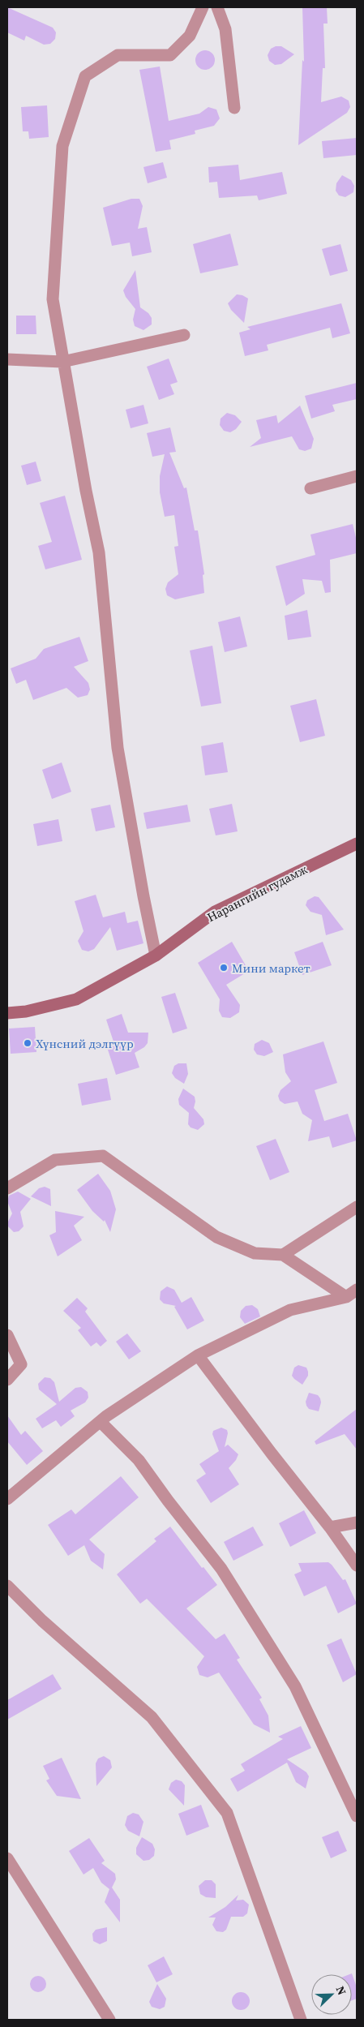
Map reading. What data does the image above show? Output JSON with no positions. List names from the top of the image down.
{
  "streets": {
    "main road": ["Нарангийн гудамж"]
  },
  "places": ["Мини маркет", "Хүнсний дэлгүүр"],
  "north": "top right"
}
